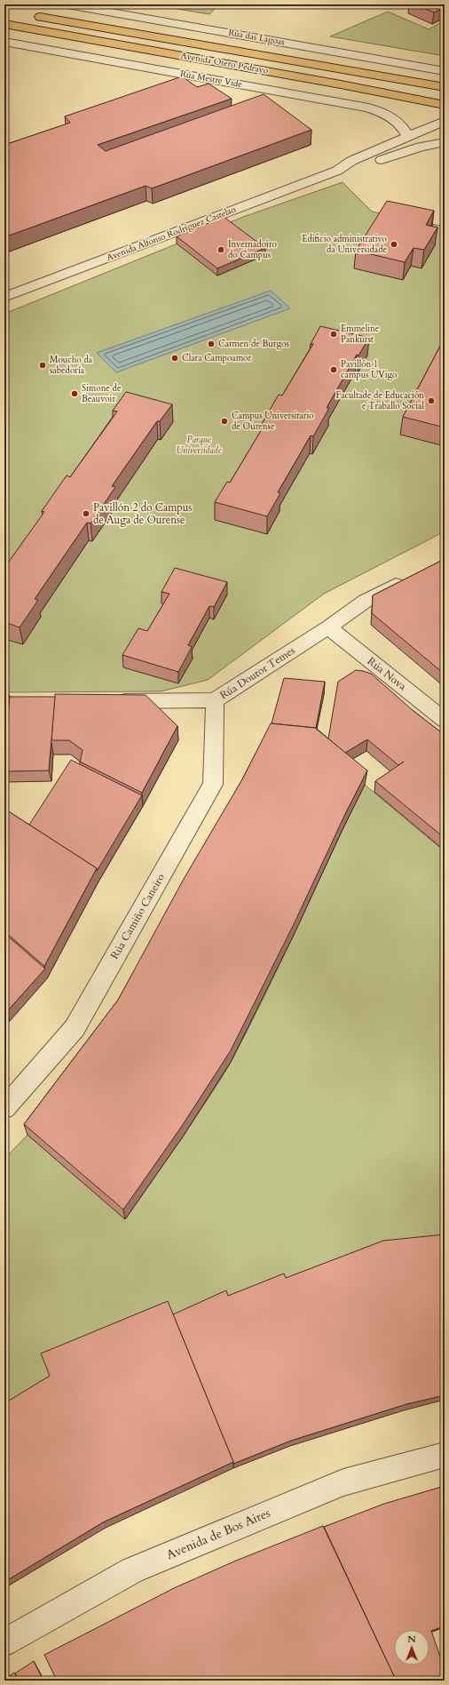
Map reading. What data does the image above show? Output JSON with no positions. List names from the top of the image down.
{
  "streets": {
    "main road": ["Avenida Otero Pedrayo"],
    "street": [
      "Rúa das Lagoas",
      "Rúa Mestre Vide",
      "Avenida Alfonso Rodríguez Castelao",
      "Rúa Doutor Temes",
      "Rúa Nova",
      "Rúa Camiño Caneiro",
      "Avenida de Bos Aires"
    ]
  },
  "crossings": [
    ["Rúa Mestre Vide", "Avenida Alfonso Rodríguez Castelao"],
    ["Rúa Doutor Temes", "Rúa Nova"],
    ["Rúa Doutor Temes", "Rúa Camiño Caneiro"]
  ],
  "parks": ["Parque Universidade"],
  "places": [
    "Edificio administrativo da Universidade",
    "Invernadoiro do Campus",
    "Emmeline Pankurst",
    "Carmen de Burgos",
    "Clara Campoamor",
    "Moucho da sabedoría",
    "Pavillón 1 campus UVigo",
    "Simone de Beauvoir",
    "Facultade de Educación e Traballo Social",
    "Campus Universitario de Ourense",
    "Pavillón 2 do Campus de Auga de Ourense"
  ],
  "north": "top"
}
